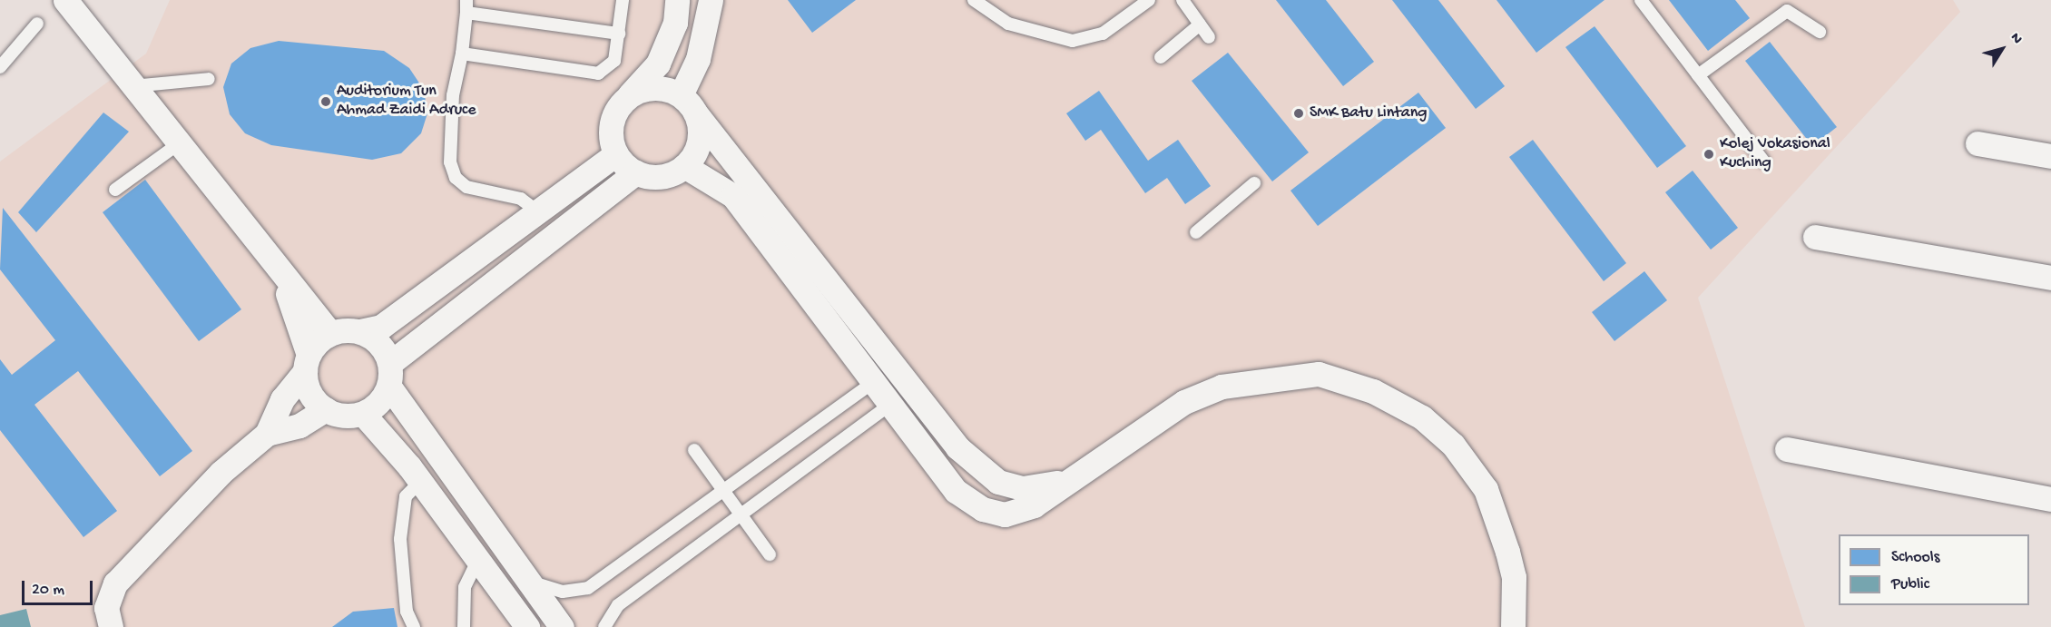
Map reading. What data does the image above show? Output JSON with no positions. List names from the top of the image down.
{
  "places": ["Auditorium Tun Ahmad Zaidi Adruce", "SMK Batu Lintang", "Kolej Vokasional Kuching"],
  "legend": ["Schools", "Public"],
  "scale_bar": "20 m",
  "north": "top right"
}
